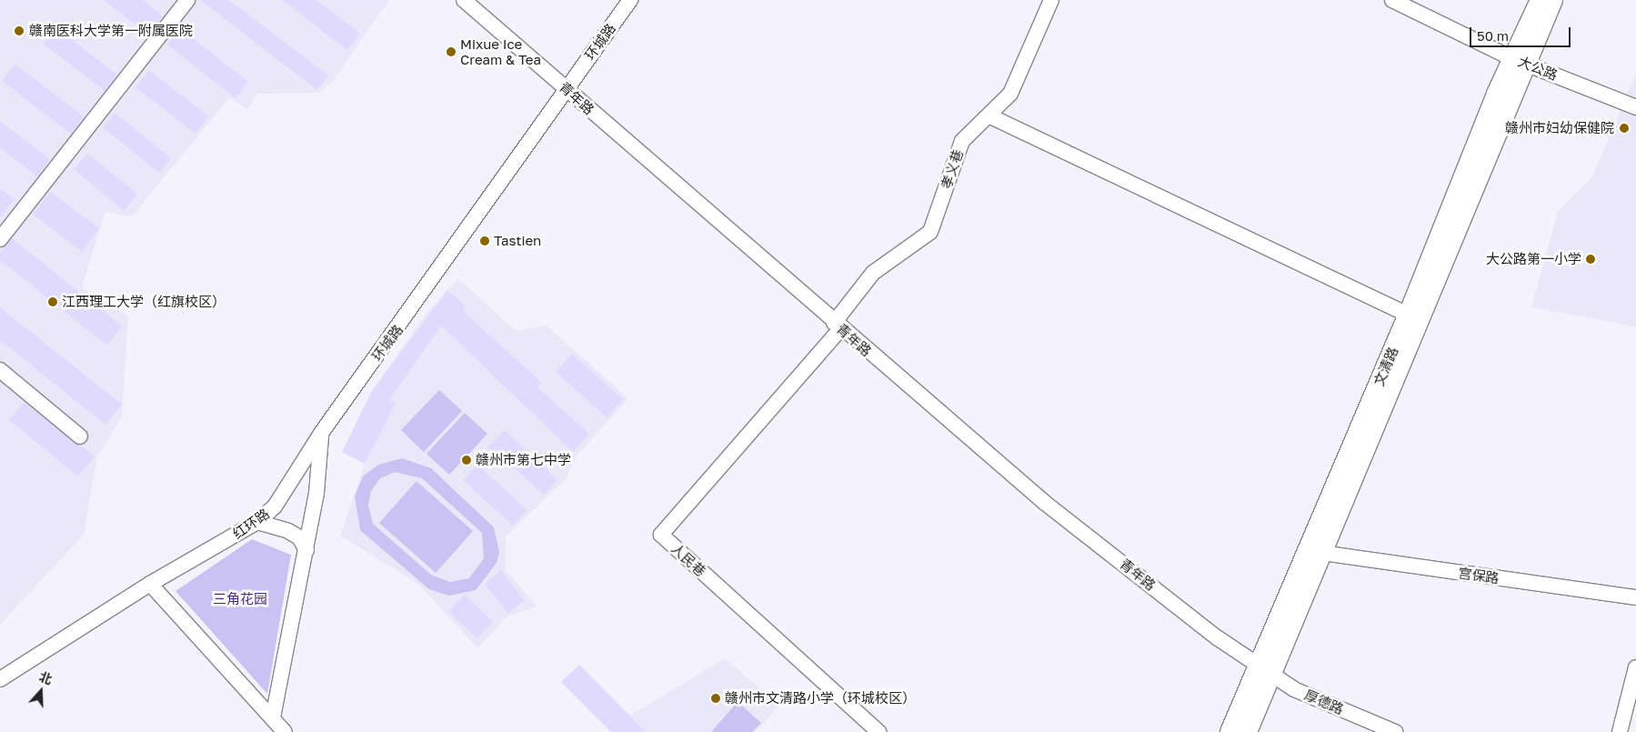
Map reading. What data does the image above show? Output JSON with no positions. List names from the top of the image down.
{
  "streets": {
    "main road": ["文清路"],
    "street": [
      "环城路",
      "大公路",
      "青年路",
      "孝义巷",
      "红环路",
      "人民巷",
      "宫保路",
      "厚德路"
    ]
  },
  "crossings": [
    ["环城路", "青年路"],
    ["环城路", "红环路"],
    ["大公路", "文清路"],
    ["青年路", "孝义巷"],
    ["青年路", "文清路"],
    ["青年路", "人民巷"],
    ["青年路", "厚德路"],
    ["孝义巷", "人民巷"],
    ["文清路", "宫保路"],
    ["文清路", "厚德路"]
  ],
  "parks": ["三角花园"],
  "places": [
    "赣南医科大学第一附属医院",
    "Mixue Ice Cream & Tea",
    "赣州市妇幼保健院",
    "Tastien",
    "大公路第一小学",
    "江西理工大学（红旗校区）",
    "赣州市第七中学",
    "赣州市文清路小学（环城校区）"
  ],
  "scale_bar": "50 m",
  "north": "top"
}
